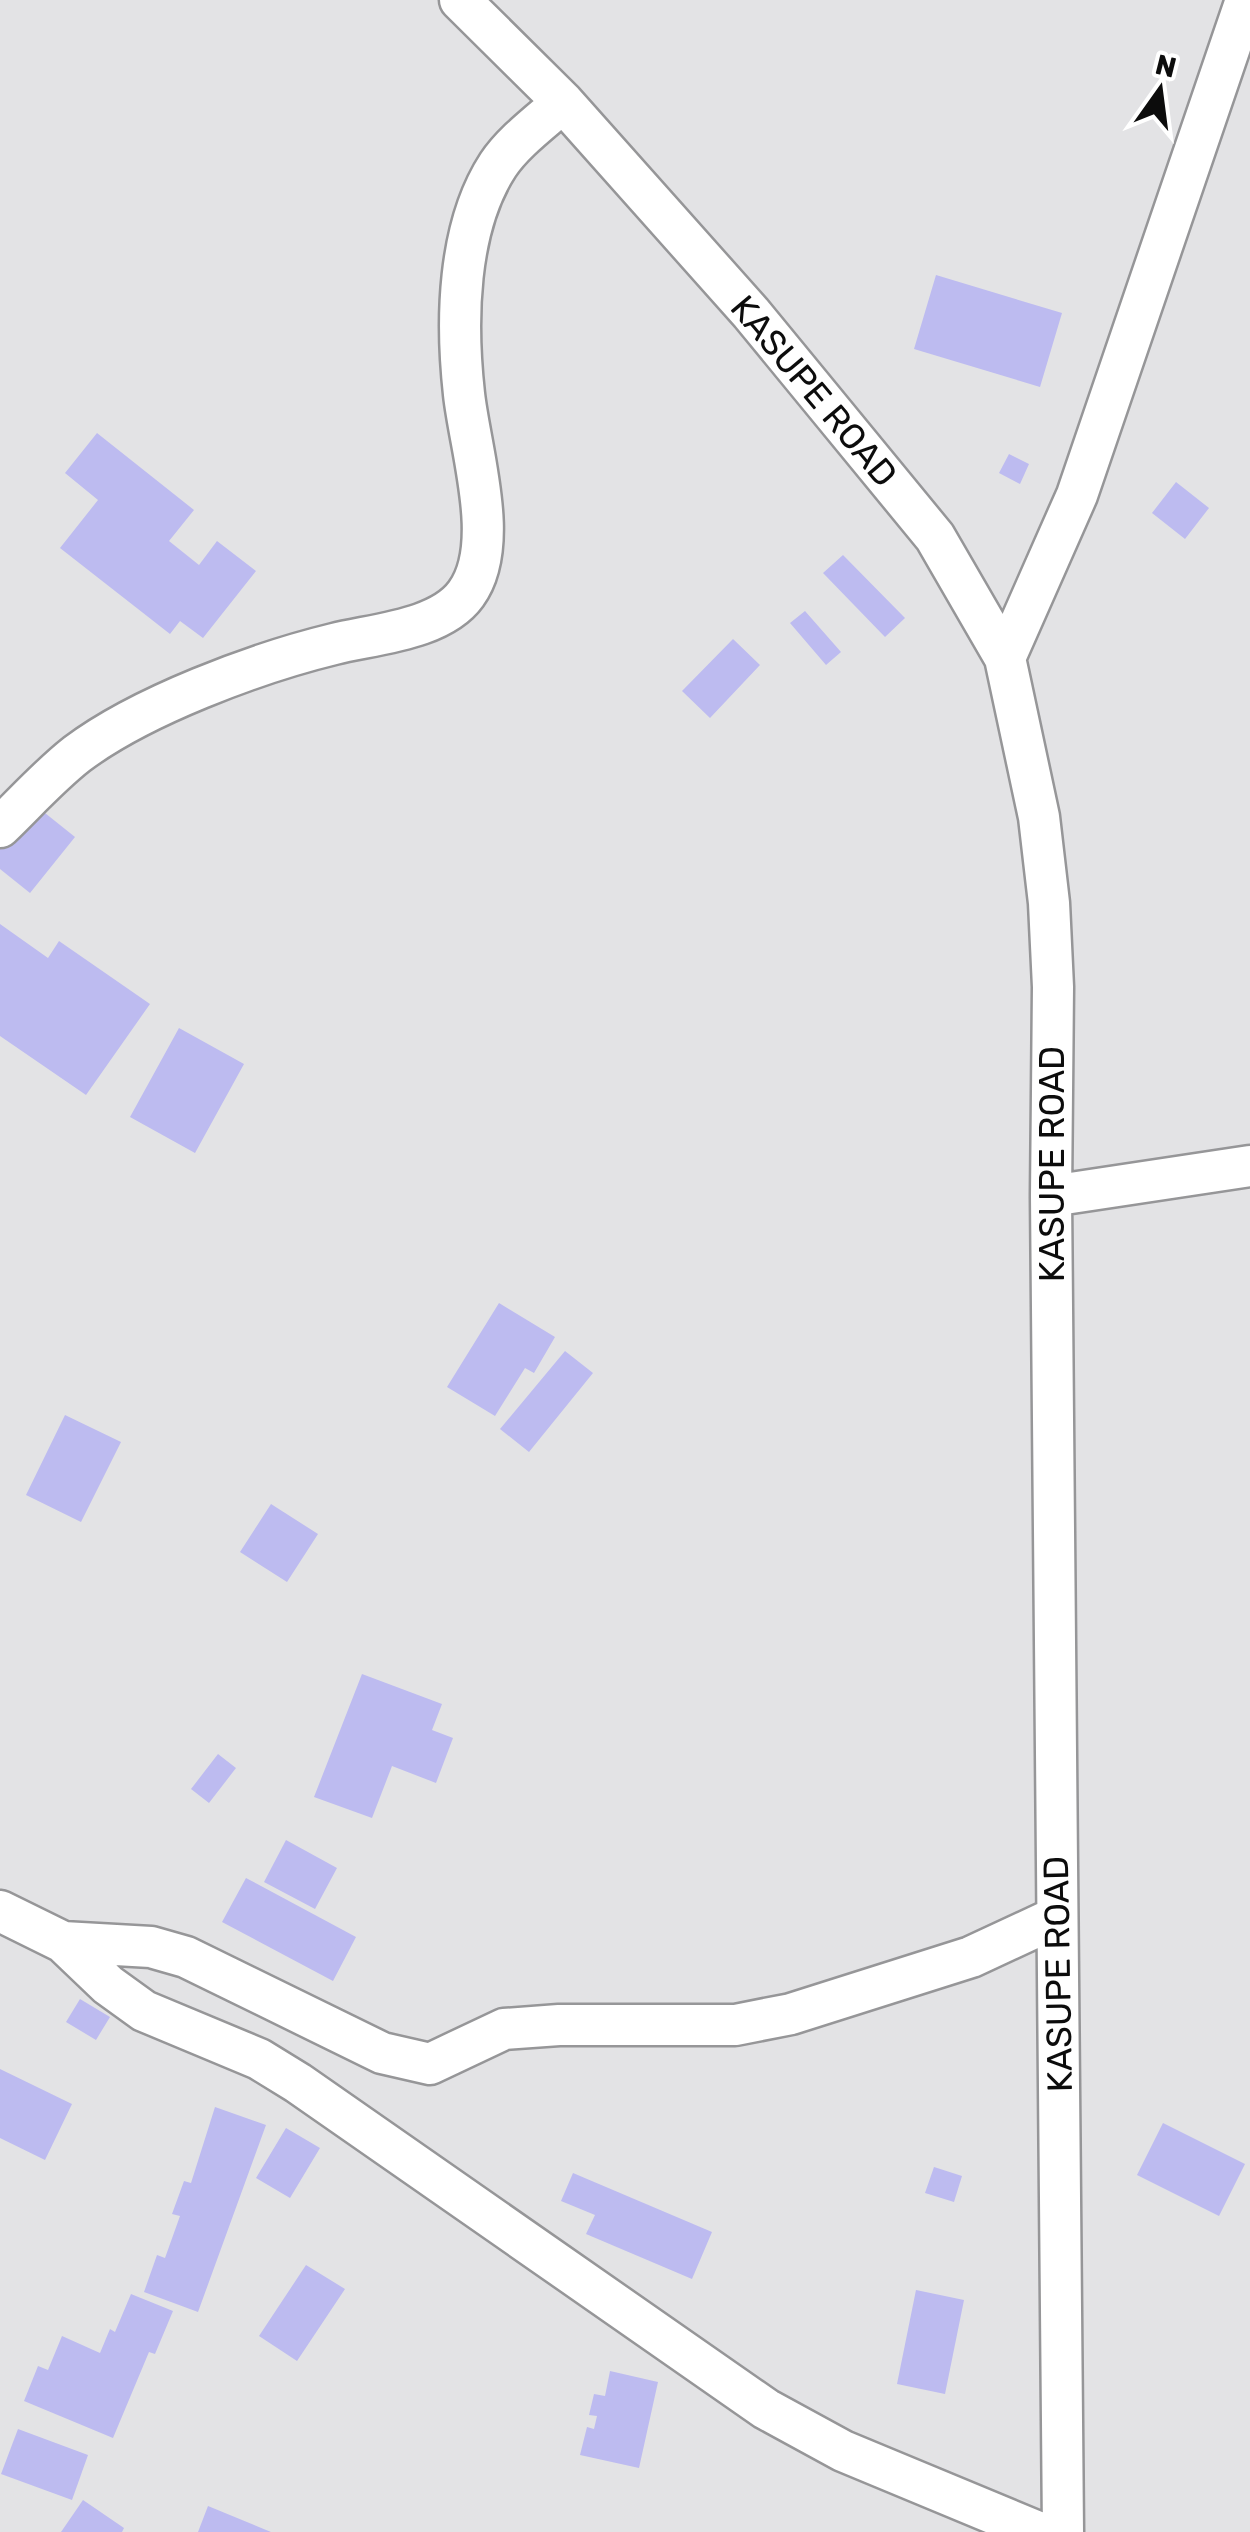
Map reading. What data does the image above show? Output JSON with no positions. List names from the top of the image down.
{
  "streets": {
    "street": ["KASUPE ROAD"]
  },
  "north": "top"
}
